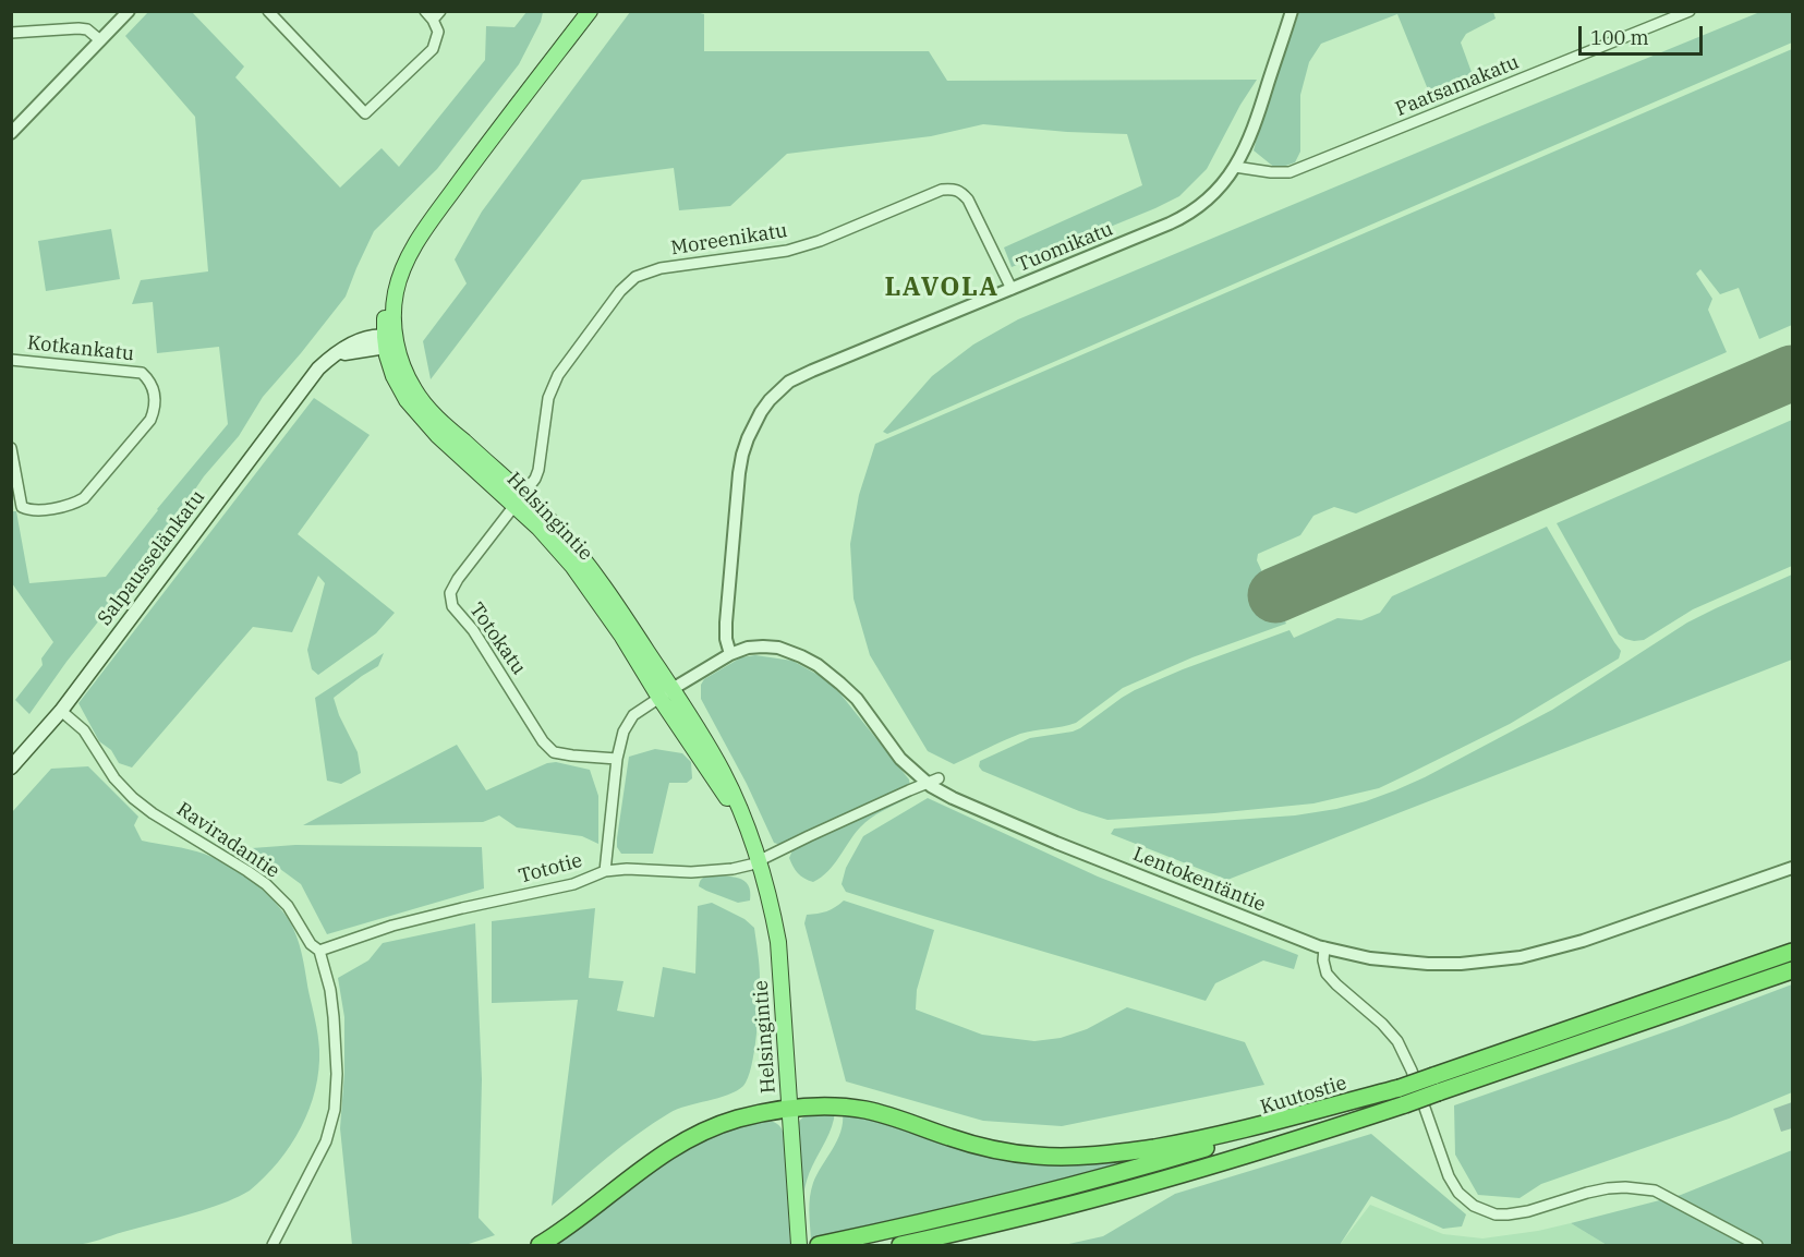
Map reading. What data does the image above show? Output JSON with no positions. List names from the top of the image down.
{
  "streets": {
    "highway": ["Kuutostie"],
    "main road": ["Helsingintie", "Salpausselänkatu"],
    "street": [
      "Paatsamakatu",
      "Moreenikatu",
      "Tuomikatu",
      "Kotkankatu",
      "Totokatu",
      "Raviradantie",
      "Tototie",
      "Lentokentäntie"
    ]
  },
  "crossings": [
    ["Paatsamakatu", "Tuomikatu"],
    ["Moreenikatu", "Tuomikatu"],
    ["Moreenikatu", "Helsingintie"],
    ["Moreenikatu", "Totokatu"],
    ["Tuomikatu", "Lentokentäntie"],
    ["Helsingintie", "Salpausselänkatu"],
    ["Helsingintie", "Totokatu"],
    ["Helsingintie", "Tototie"],
    ["Helsingintie", "Lentokentäntie"],
    ["Salpausselänkatu", "Raviradantie"],
    ["Totokatu", "Tototie"],
    ["Raviradantie", "Tototie"],
    ["Tototie", "Lentokentäntie"]
  ],
  "districts": ["LAVOLA"],
  "scale_bar": "100 m"
}
